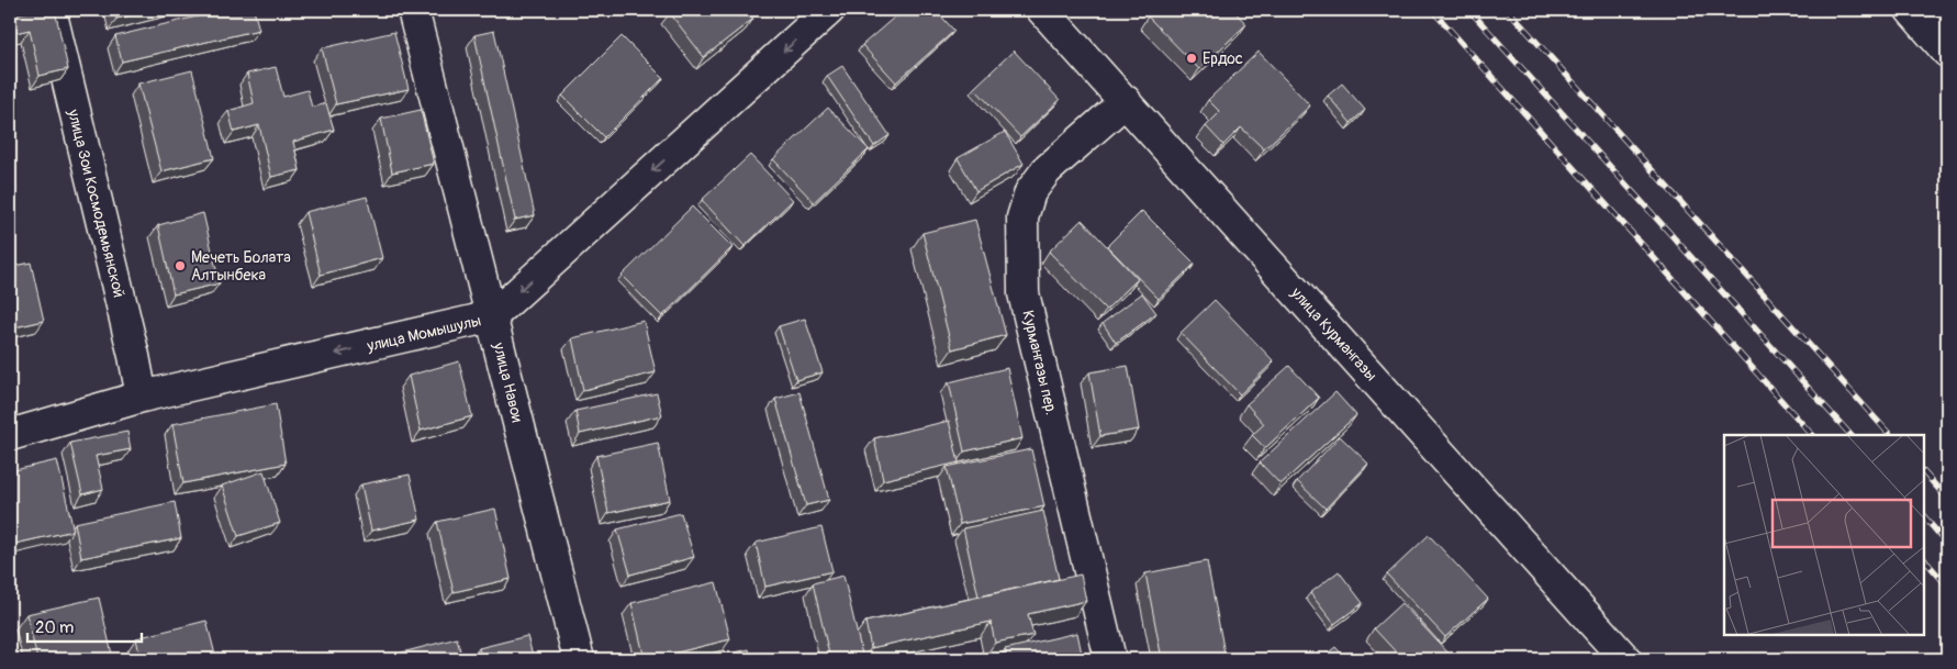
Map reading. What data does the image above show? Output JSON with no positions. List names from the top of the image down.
{
  "streets": {
    "street": [
      "улица Зои Космодемьянской",
      "улица Момышулы",
      "улица Курмангазы",
      "Курмангазы пер.",
      "улица Навои"
    ]
  },
  "crossings": [
    ["улица Зои Космодемьянской", "улица Момышулы"],
    ["улица Момышулы", "улица Навои"],
    ["улица Курмангазы", "Курмангазы пер."]
  ],
  "one_way": ["улица Момышулы"],
  "places": ["Ердос", "Мечеть Болата Алтынбека"],
  "scale_bar": "20 m"
}
